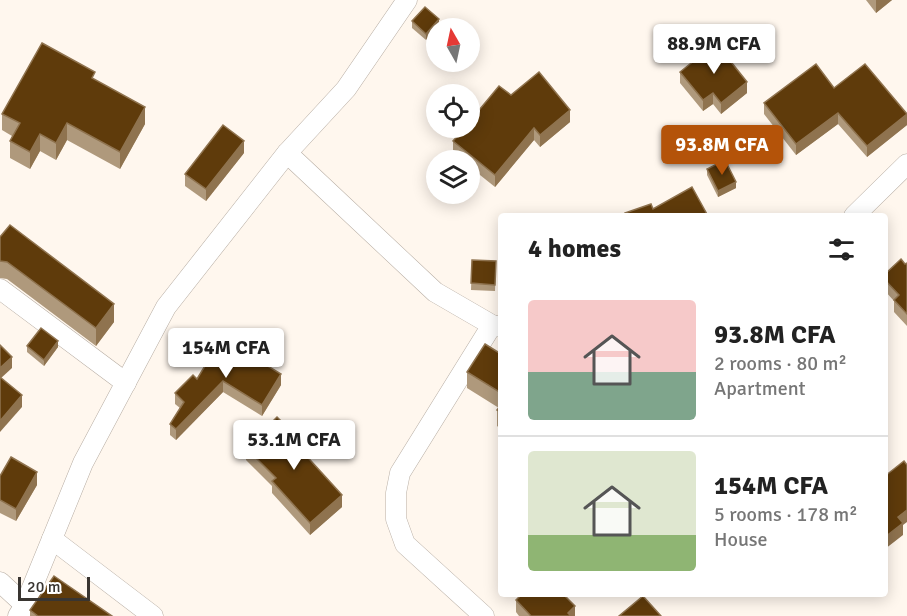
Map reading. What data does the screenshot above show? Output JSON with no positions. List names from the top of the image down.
{
  "scale_bar": "20 m",
  "north": "top",
  "page": {
    "price": [
      "88.9M CFA",
      "93.8M CFA",
      "154M CFA",
      "53.1M CFA"
    ],
    "heading": "4 homes",
    "list": [
      {
        "name": "93.8M CFA",
        "note": "2 rooms · 80 m² · Apartment"
      },
      {
        "name": "154M CFA",
        "note": "5 rooms · 178 m² · House"
      }
    ],
    "scale": "20 m"
  }
}
